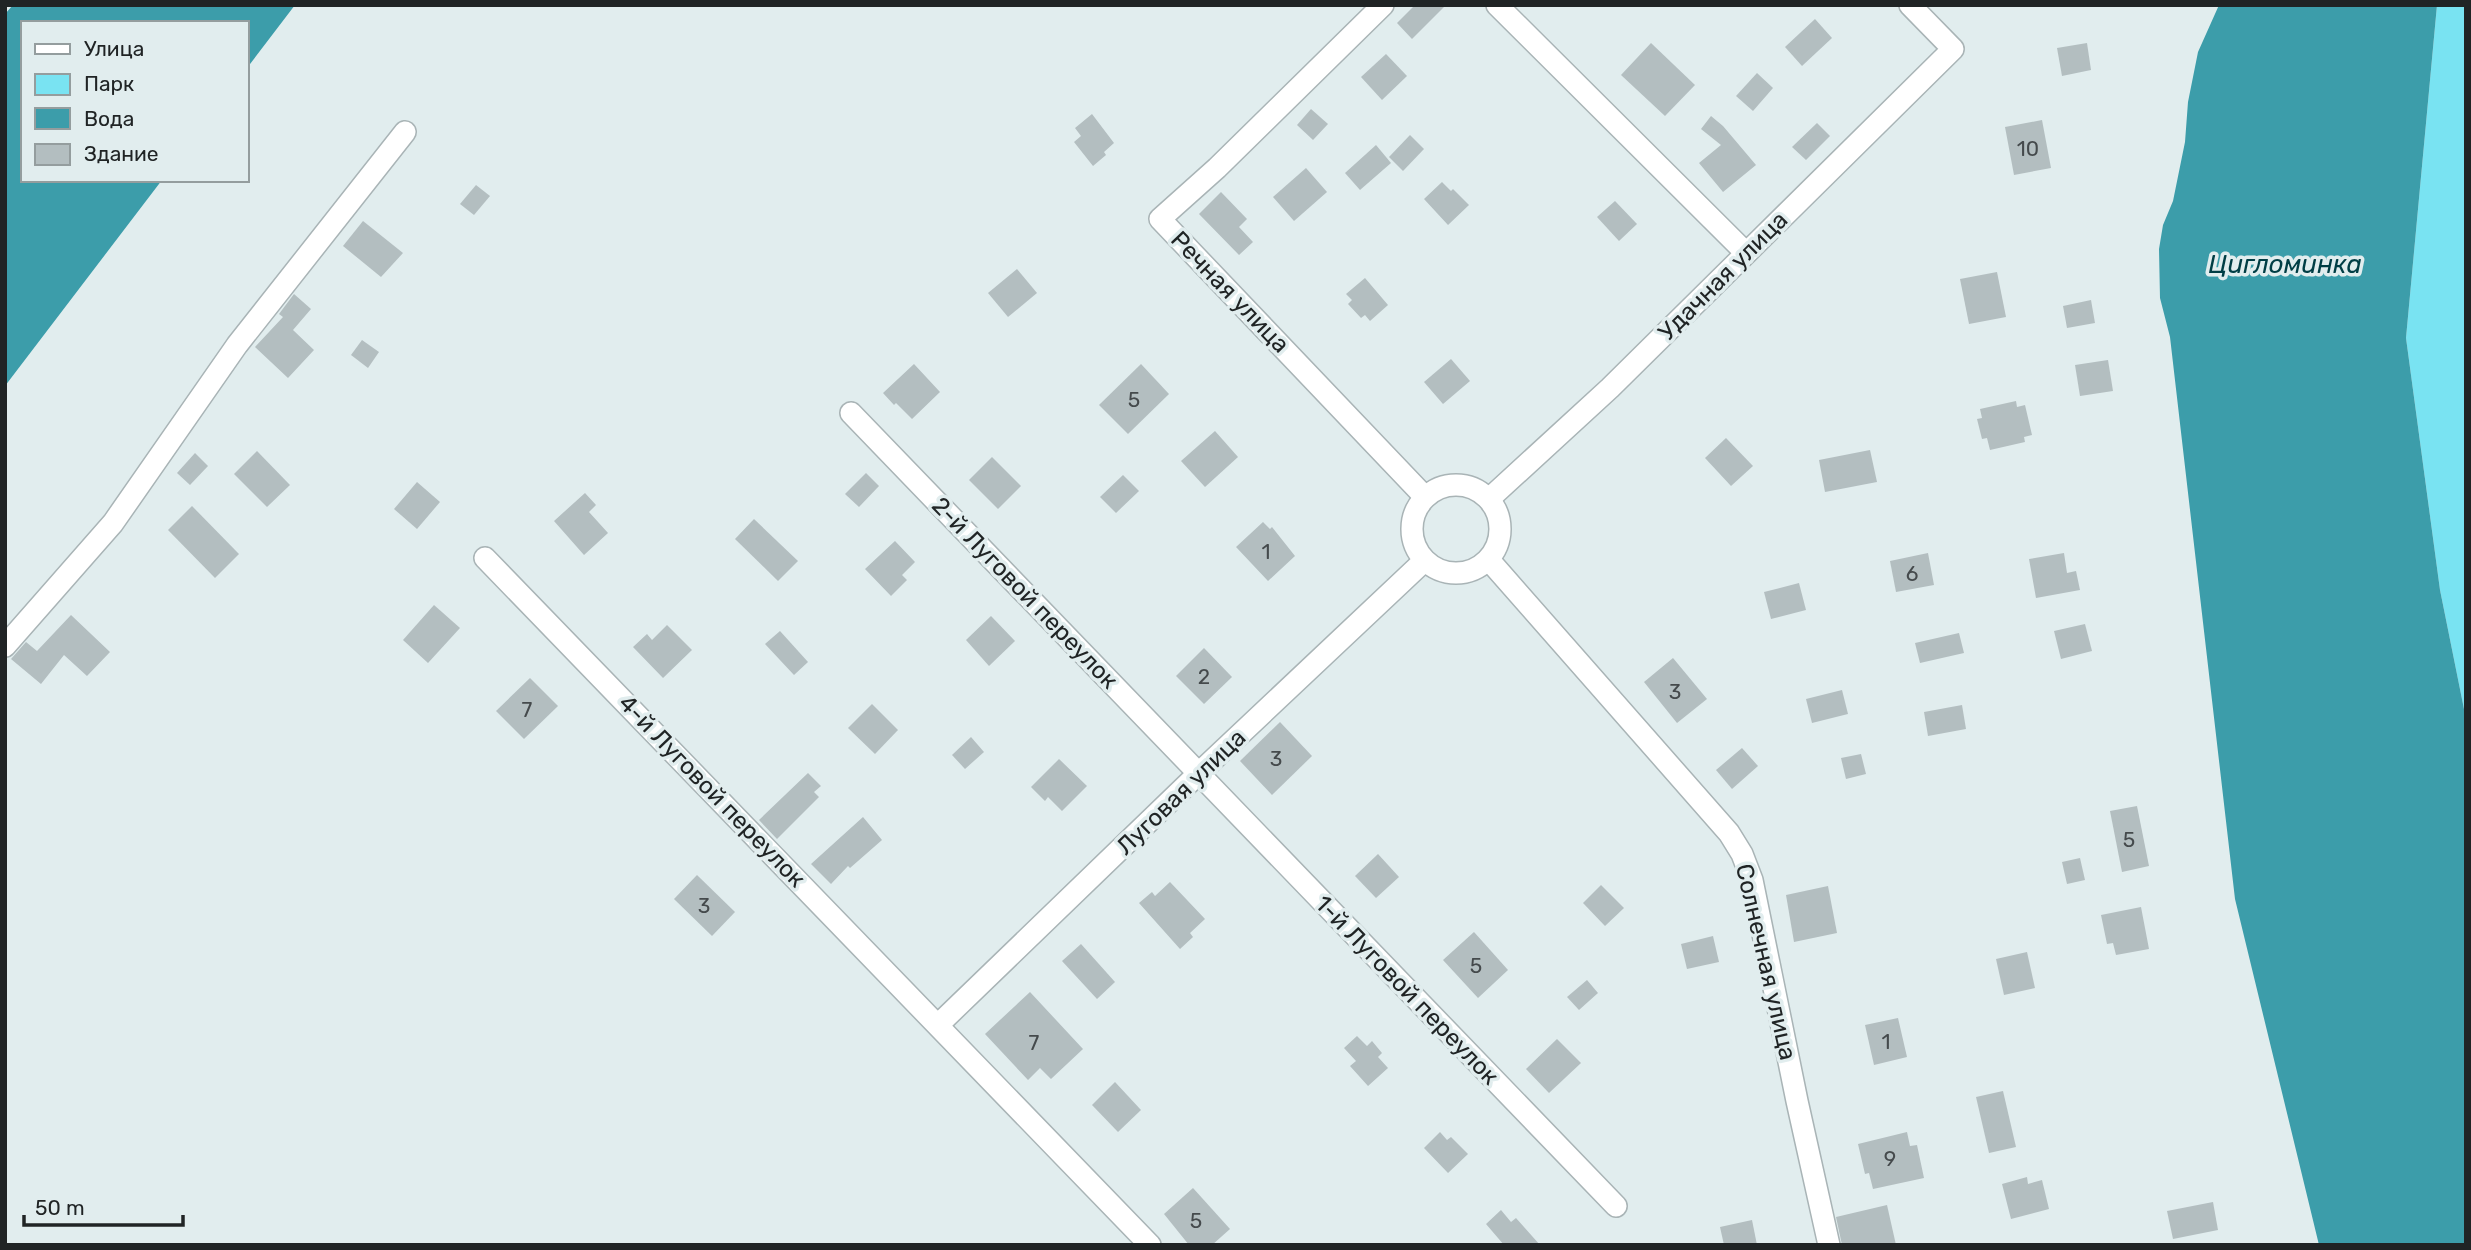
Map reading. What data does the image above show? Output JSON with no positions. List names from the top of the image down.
{
  "streets": {
    "street": [
      "Удачная улица",
      "Речная улица",
      "2-й Луговой переулок",
      "4-й Луговой переулок",
      "Луговая улица",
      "Солнечная улица",
      "1-й Луговой переулок"
    ]
  },
  "crossings": [
    ["Удачная улица", "Речная улица"],
    ["Удачная улица", "Луговая улица"],
    ["Удачная улица", "Солнечная улица"],
    ["Речная улица", "Луговая улица"],
    ["Речная улица", "Солнечная улица"],
    ["2-й Луговой переулок", "Луговая улица"],
    ["2-й Луговой переулок", "1-й Луговой переулок"],
    ["4-й Луговой переулок", "Луговая улица"],
    ["Луговая улица", "Солнечная улица"],
    ["Луговая улица", "1-й Луговой переулок"]
  ],
  "water": ["Цигломинка"],
  "house_numbers": [
    "10",
    "5",
    "1",
    "6",
    "2",
    "3",
    "7",
    "3",
    "5",
    "3",
    "5",
    "1",
    "7",
    "9",
    "5"
  ],
  "legend": [
    "Улица",
    "Парк",
    "Вода",
    "Здание"
  ],
  "scale_bar": "50 m"
}
